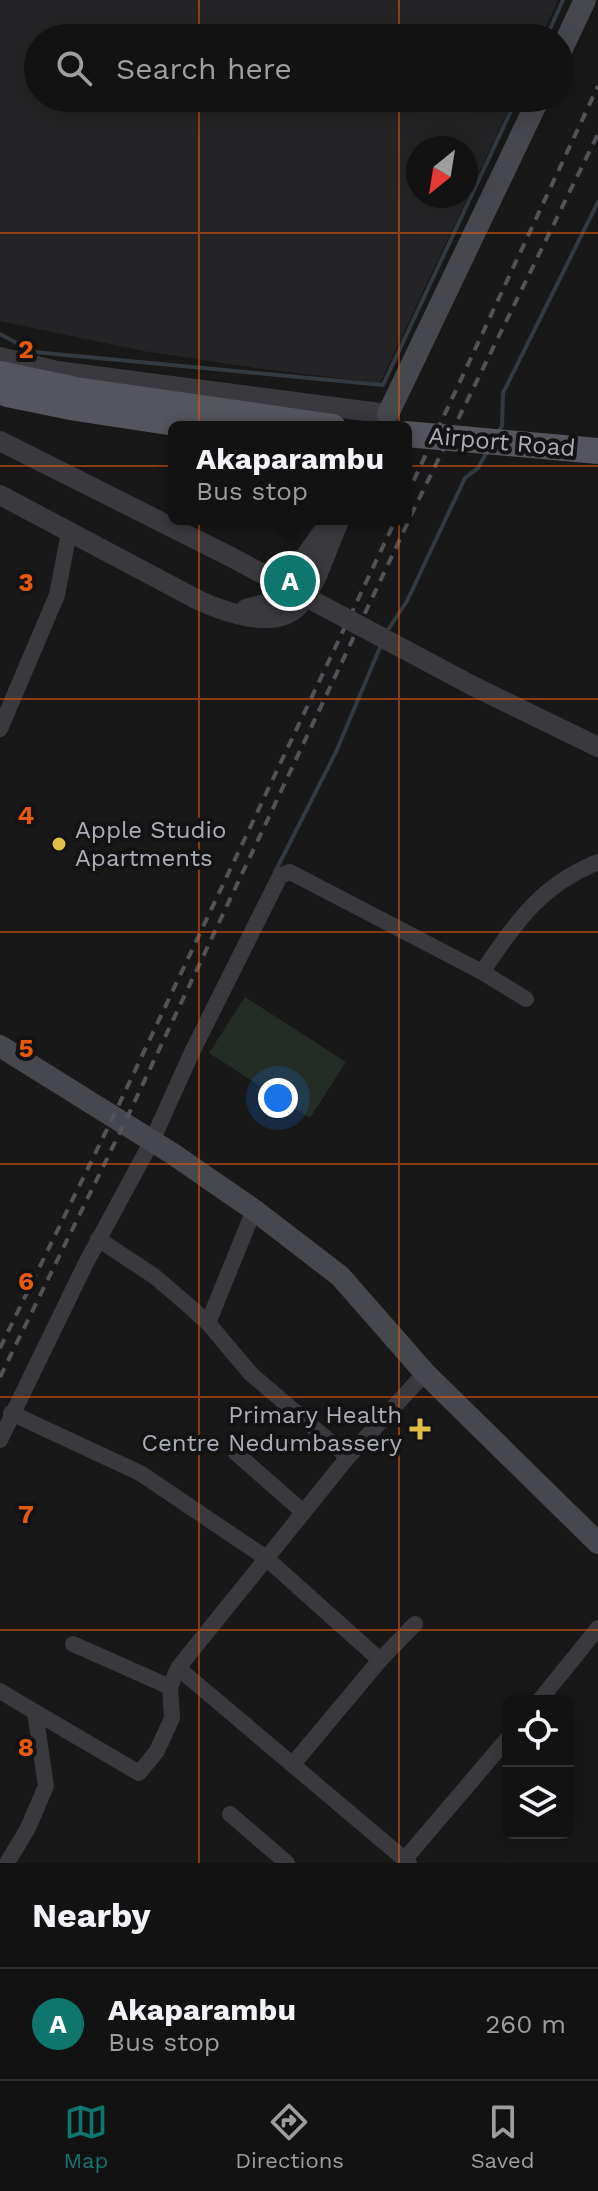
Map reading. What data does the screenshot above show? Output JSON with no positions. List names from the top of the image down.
{
  "streets": {
    "main road": ["Airport Road"]
  },
  "places": {
    "other": ["Apple Studio Apartments"],
    "health": ["Primary Health Centre Nedumbassery"]
  },
  "north": "bottom left",
  "page": {
    "search": "Search here",
    "popup": ["Akaparambu", "Bus stop"],
    "pins": "A",
    "heading": "Nearby",
    "list": [
      {
        "mark": "A",
        "name": "Akaparambu",
        "note": "Bus stop",
        "value": "260 m"
      }
    ],
    "nav": ["Map", "Directions", "Saved"]
  },
  "grid": {
    "rows": [
      "2",
      "3",
      "4",
      "5",
      "6",
      "7",
      "8"
    ]
  }
}
